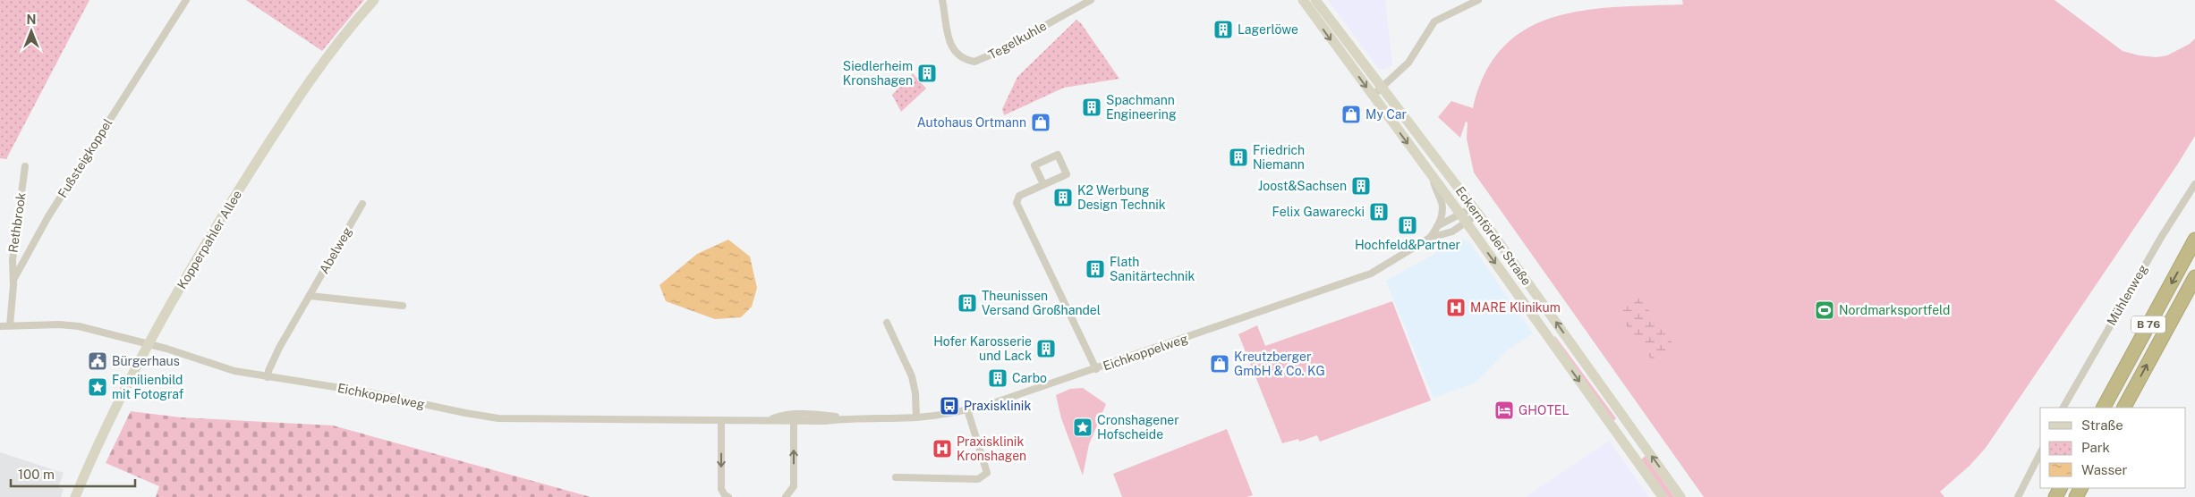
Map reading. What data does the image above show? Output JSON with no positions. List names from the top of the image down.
{
  "streets": {
    "highway": ["B 76"],
    "main road": ["Eckernförder Straße", "Kopperpahler Allee"],
    "street": [
      "Tegelkuhle",
      "Fußsteigkoppel",
      "Rethbrook",
      "Abelweg",
      "Mühlenweg",
      "Eichkoppelweg"
    ]
  },
  "crossings": [
    ["Fußsteigkoppel", "Rethbrook"],
    ["Fußsteigkoppel", "Eichkoppelweg"],
    ["Eckernförder Straße", "Eichkoppelweg"],
    ["Kopperpahler Allee", "Eichkoppelweg"],
    ["Abelweg", "Eichkoppelweg"]
  ],
  "places": {
    "building": [
      "Lagerlöwe",
      "Siedlerheim Kronshagen",
      "Spachmann Engineering",
      "Friedrich Niemann",
      "Joost&Sachsen",
      "K2 Werbung Design Technik",
      "Felix Gawarecki",
      "Hochfeld&Partner",
      "Flath Sanitärtechnik",
      "Theunissen Versand Großhandel",
      "Hofer Karosserie und Lack",
      "Carbo"
    ],
    "shop": ["My Car", "Autohaus Ortmann", "Kreutzberger GmbH & Co. KG"],
    "hospital": ["MARE Klinikum", "Praxisklinik Kronshagen"],
    "sports": ["Nordmarksportfeld"],
    "public building": ["Bürgerhaus"],
    "place": ["Familienbild mit Fotograf", "Cronshagener Hofscheide"],
    "bus stop": ["Praxisklinik"],
    "hotel": ["GHOTEL"]
  },
  "legend": ["Straße", "Park", "Wasser"],
  "scale_bar": "100 m",
  "north": "top"
}
